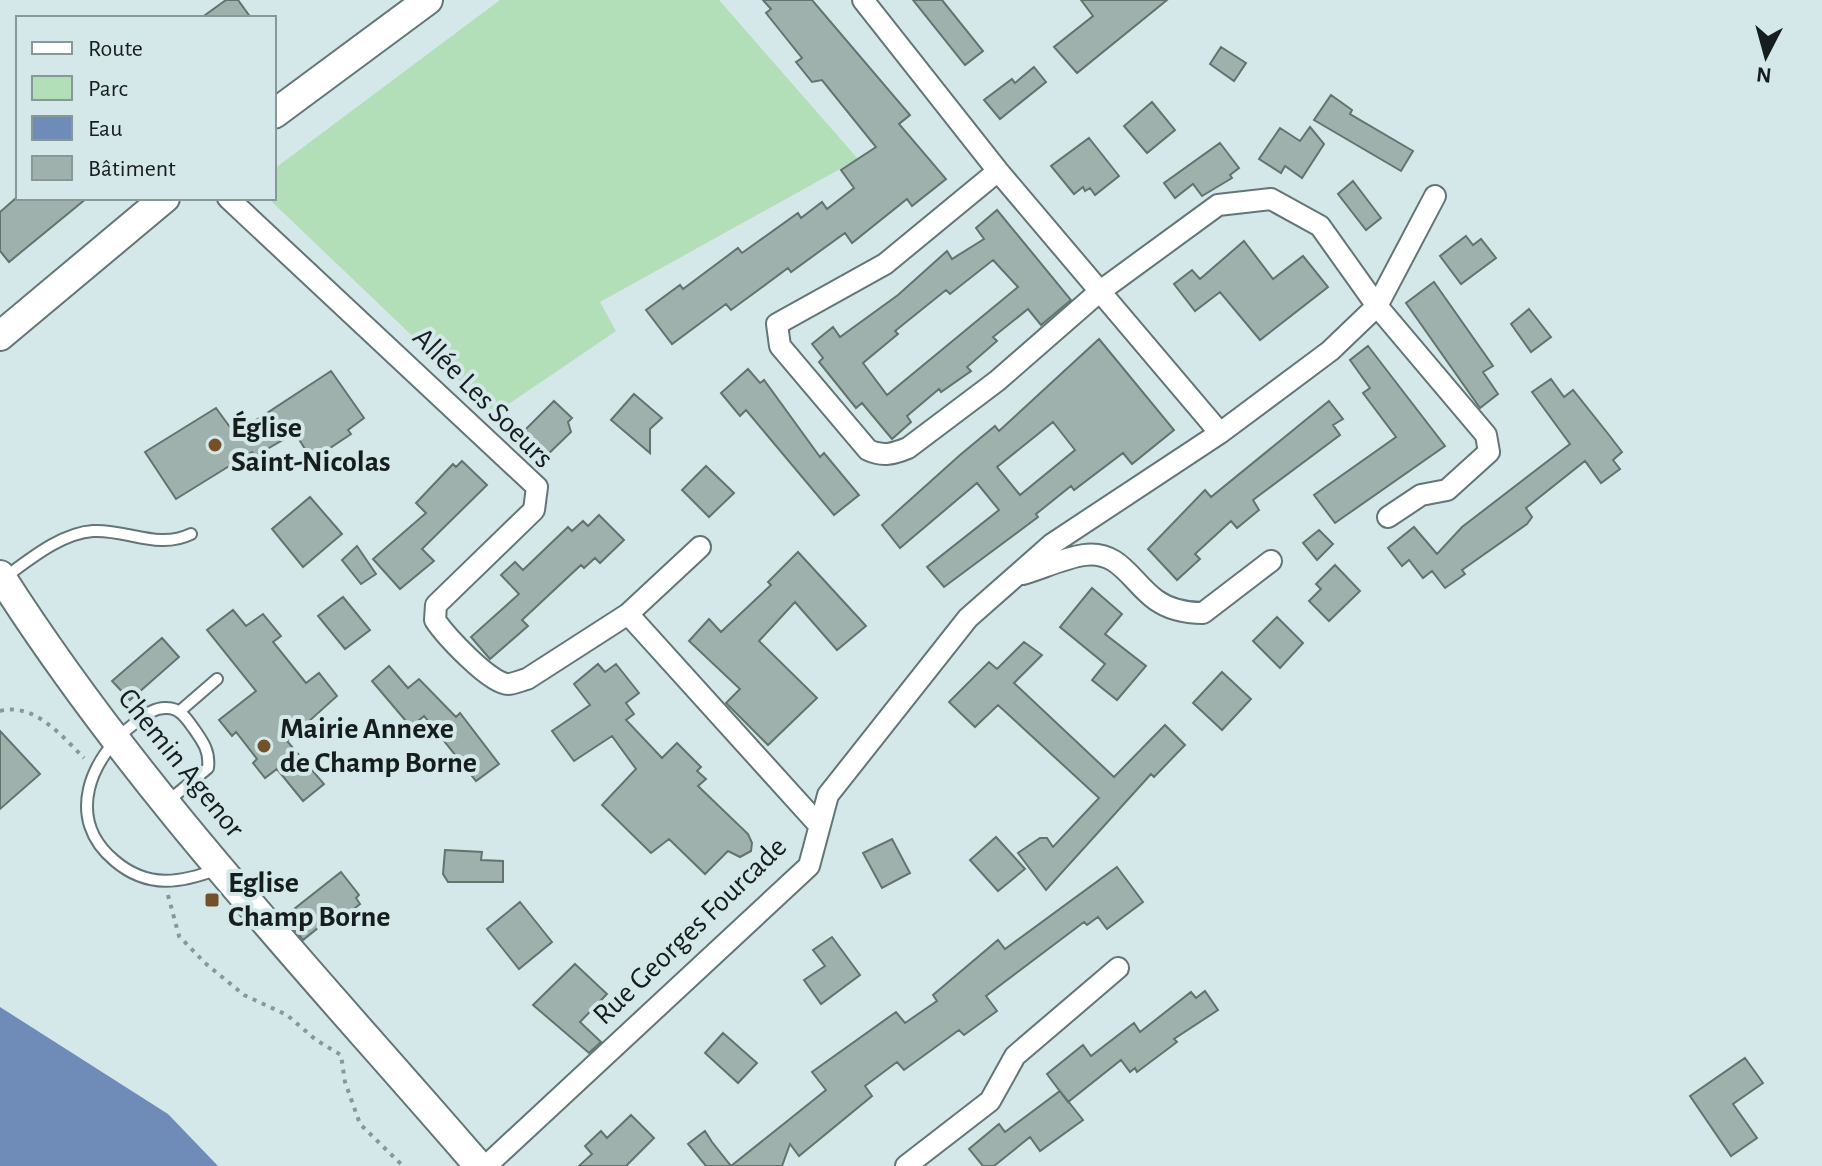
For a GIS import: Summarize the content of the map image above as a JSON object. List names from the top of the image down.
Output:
{
  "streets": {
    "main road": ["Chemin Agenor"],
    "street": ["Allée Les Soeurs", "Rue Georges Fourcade"]
  },
  "places": {
    "other": ["Église Saint-Nicolas", "Mairie Annexe de Champ Borne"],
    "transit": ["Eglise Champ Borne"]
  },
  "legend": [
    "Route",
    "Parc",
    "Eau",
    "Bâtiment"
  ],
  "north": "bottom"
}
